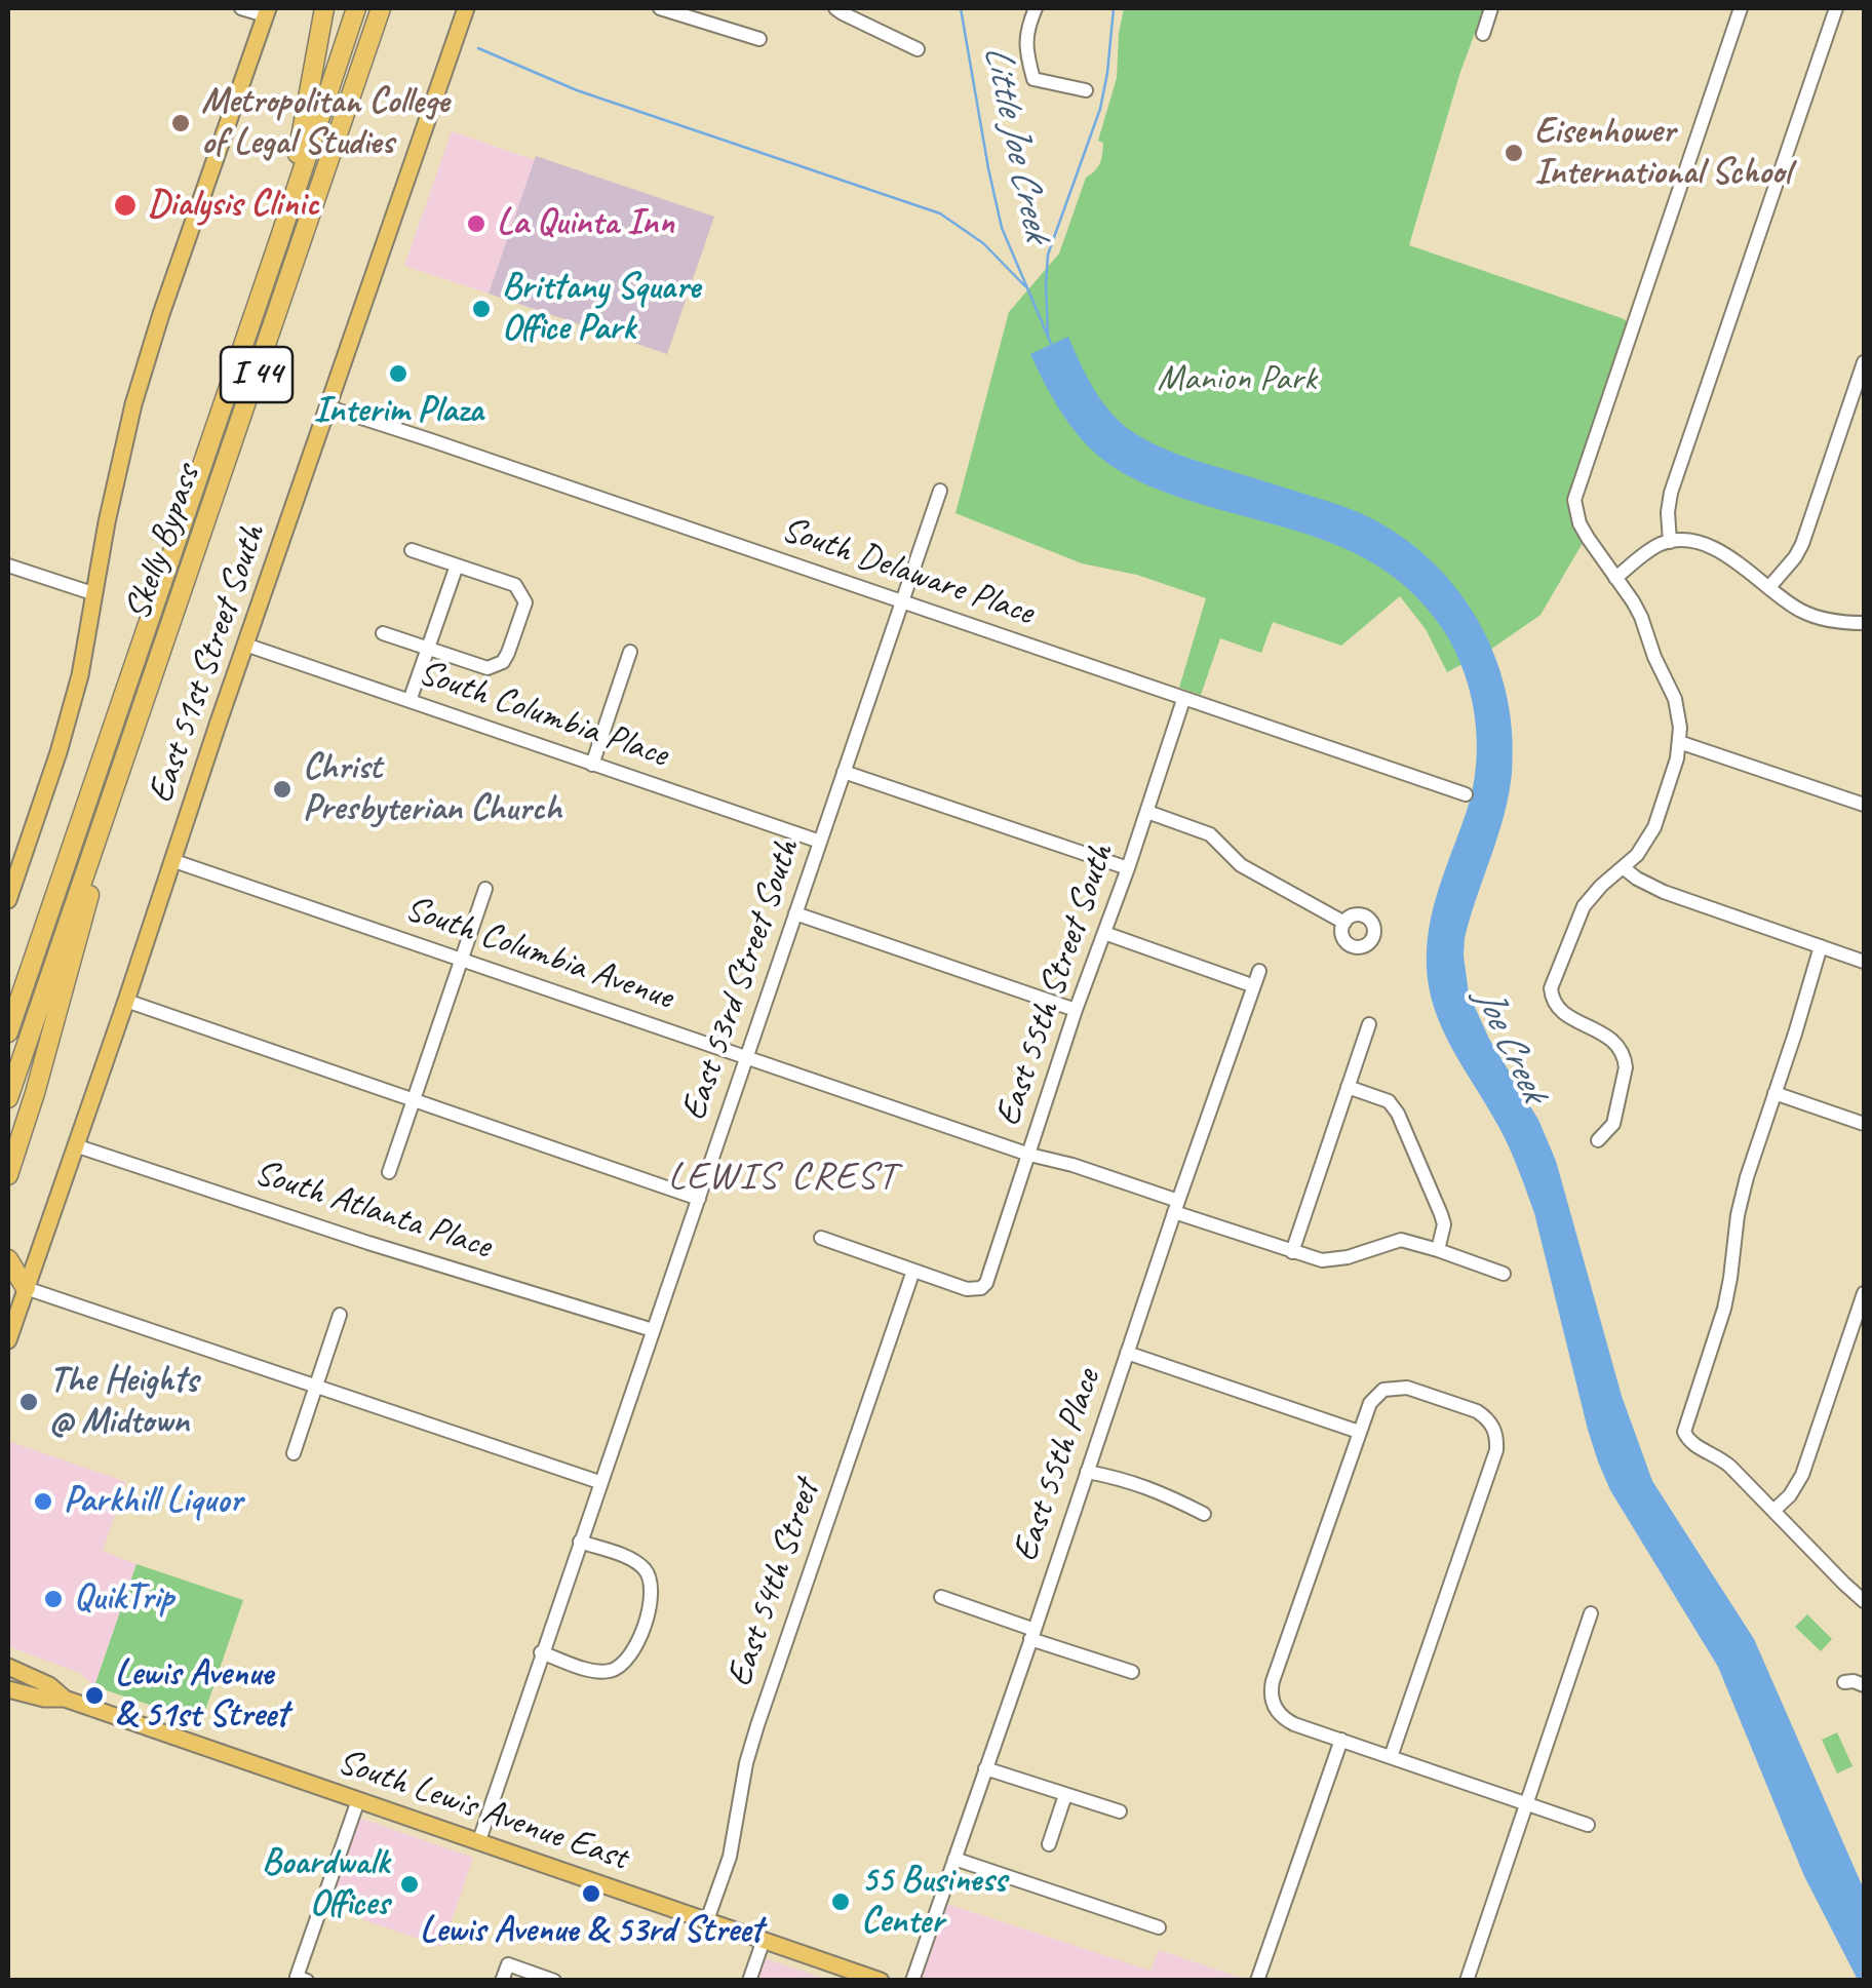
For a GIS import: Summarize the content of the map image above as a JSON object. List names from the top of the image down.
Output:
{
  "streets": {
    "highway": ["I 44", "Skelly Bypass"],
    "main road": ["East 51st Street South", "South Lewis Avenue East"],
    "street": [
      "South Delaware Place",
      "South Columbia Place",
      "South Columbia Avenue",
      "East 53rd Street South",
      "East 55th Street South",
      "South Atlanta Place",
      "East 55th Place",
      "East 54th Street"
    ]
  },
  "crossings": [
    ["South Delaware Place", "East 51st Street South"],
    ["South Delaware Place", "East 53rd Street South"],
    ["South Delaware Place", "East 55th Street South"],
    ["East 51st Street South", "South Columbia Place"],
    ["East 51st Street South", "South Columbia Avenue"],
    ["East 51st Street South", "South Atlanta Place"],
    ["South Columbia Place", "East 53rd Street South"],
    ["South Columbia Avenue", "East 53rd Street South"],
    ["South Columbia Avenue", "East 55th Street South"],
    ["South Columbia Avenue", "East 55th Place"],
    ["East 53rd Street South", "South Atlanta Place"],
    ["East 53rd Street South", "South Lewis Avenue East"],
    ["East 55th Street South", "East 54th Street"],
    ["East 54th Street", "South Lewis Avenue East"]
  ],
  "districts": ["LEWIS CREST"],
  "water": ["Little Joe Creek", "Joe Creek"],
  "parks": ["Manion Park"],
  "places": [
    "Metropolitan College of Legal Studies",
    "Eisenhower International School",
    "Dialysis Clinic",
    "La Quinta Inn",
    "Brittany Square Office Park",
    "Interim Plaza",
    "Christ Presbyterian Church",
    "The Heights @ Midtown",
    "Parkhill Liquor",
    "QuikTrip",
    "Lewis Avenue & 51st Street",
    "Boardwalk Offices",
    "Lewis Avenue & 53rd Street",
    "55 Business Center"
  ]
}
